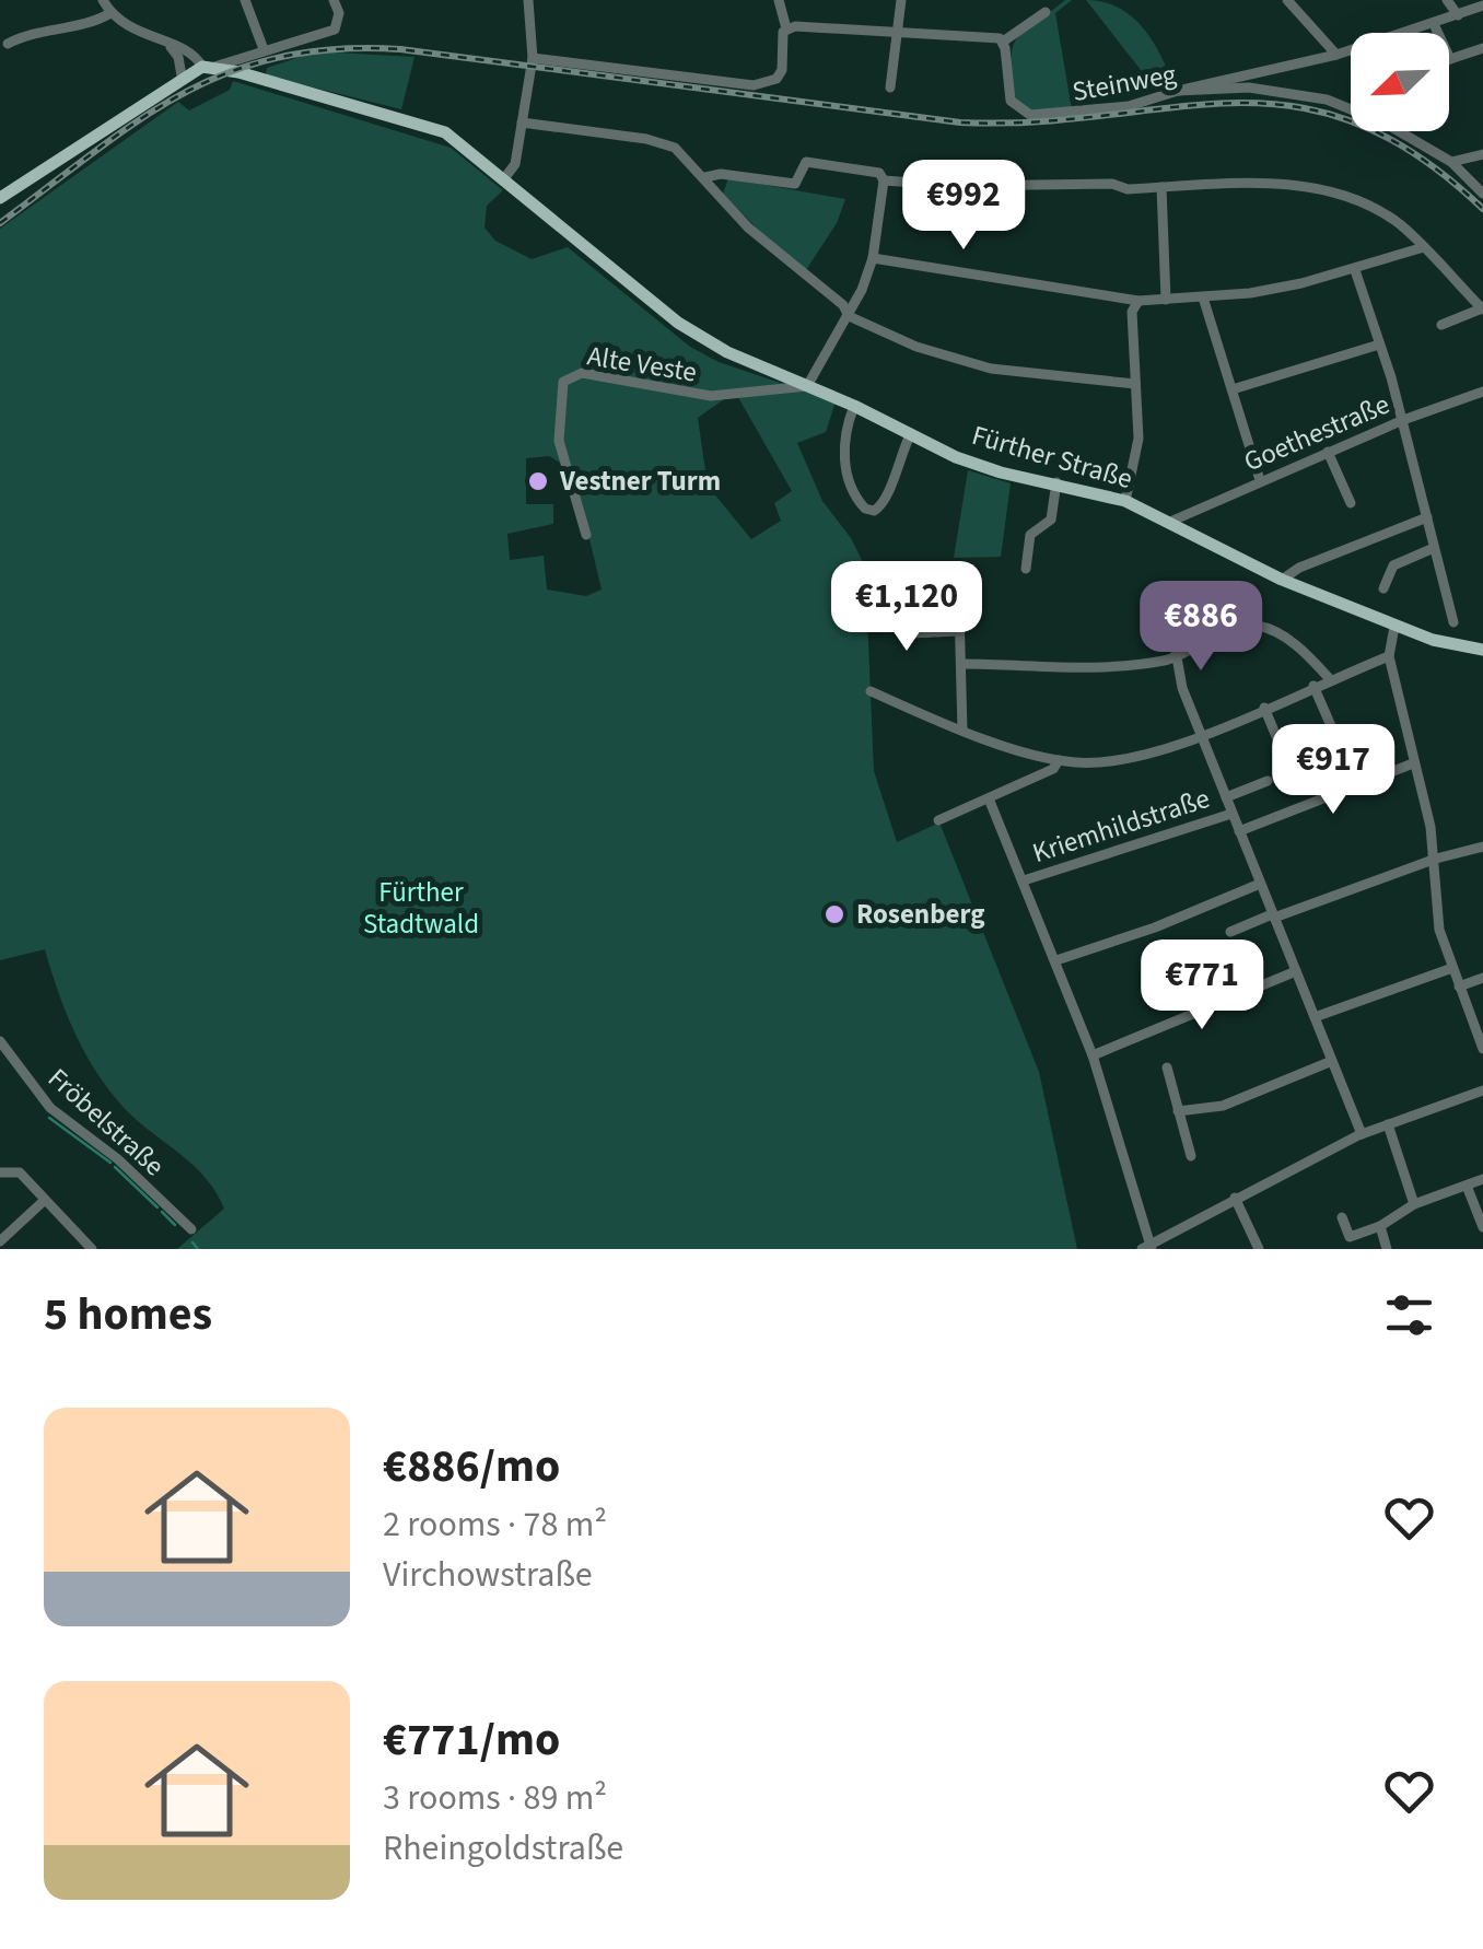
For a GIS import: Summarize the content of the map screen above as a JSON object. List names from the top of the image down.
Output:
{
  "streets": {
    "main road": ["Fürther Straße"],
    "street": [
      "Steinweg",
      "Alte Veste",
      "Goethestraße",
      "Kriemhildstraße",
      "Fröbelstraße"
    ]
  },
  "crossings": [
    ["Alte Veste", "Fürther Straße"],
    ["Goethestraße", "Fürther Straße"]
  ],
  "parks": ["Fürther Stadtwald"],
  "places": ["Vestner Turm", "Rosenberg"],
  "north": "bottom left",
  "page": {
    "price": [
      "€992",
      "€1,120",
      "€886",
      "€917",
      "€771"
    ],
    "heading": "5 homes",
    "list": [
      {
        "name": "€886/mo",
        "note": "2 rooms · 78 m² · Virchowstraße"
      },
      {
        "name": "€771/mo",
        "note": "3 rooms · 89 m² · Rheingoldstraße"
      }
    ]
  }
}
